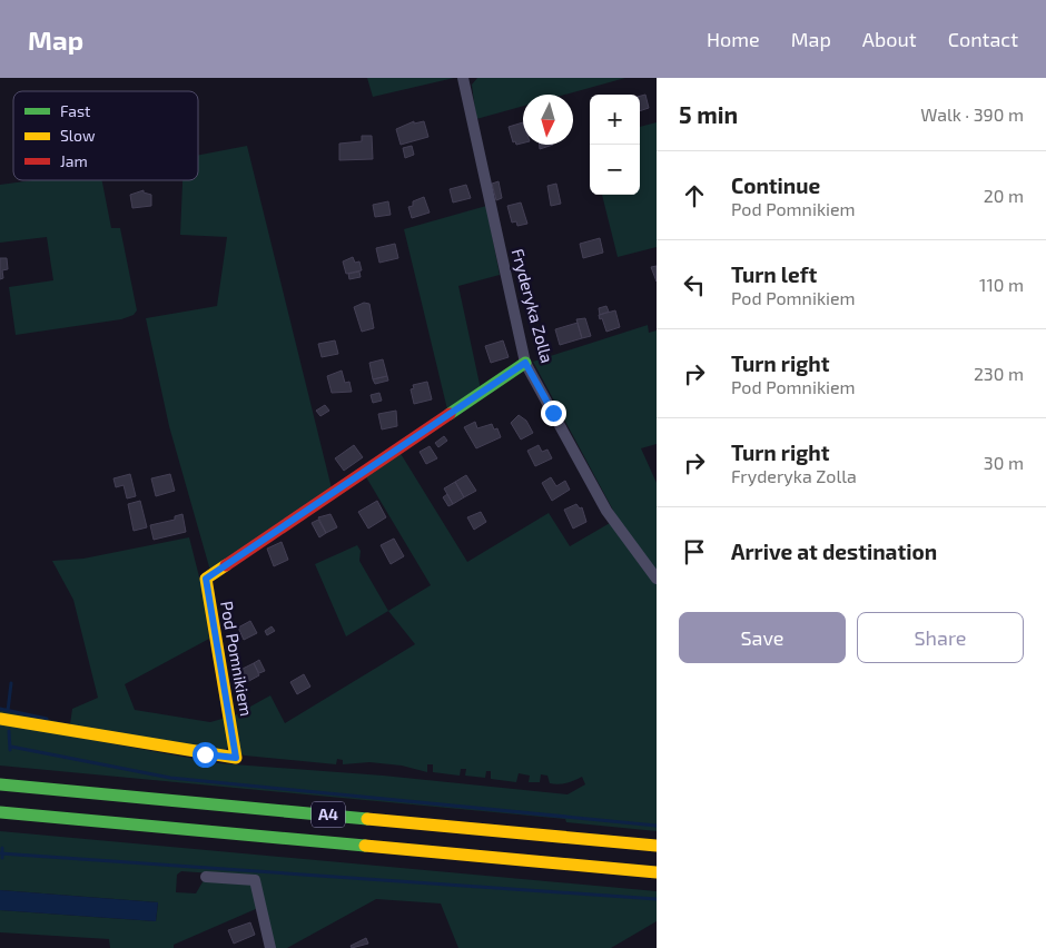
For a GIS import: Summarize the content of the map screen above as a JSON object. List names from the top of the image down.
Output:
{
  "streets": {
    "main road": ["Pod Pomnikiem", "A4"],
    "street": ["Fryderyka Zolla"]
  },
  "crossings": [
    ["Fryderyka Zolla", "Pod Pomnikiem"]
  ],
  "legend": ["Fast", "Slow", "Jam"],
  "north": "bottom",
  "page": {
    "header": "Map",
    "nav": [
      "Home",
      "Map",
      "About",
      "Contact"
    ],
    "heading": ["5 min", "Walk · 390 m"],
    "map_buttons": ["+", "−"],
    "list": [
      ["Continue", "Pod Pomnikiem", "20 m"],
      ["Turn left", "Pod Pomnikiem", "110 m"],
      ["Turn right", "Pod Pomnikiem", "230 m"],
      ["Turn right", "Fryderyka Zolla", "30 m"],
      "Arrive at destination"
    ],
    "buttons": ["Save", "Share"]
  }
}
